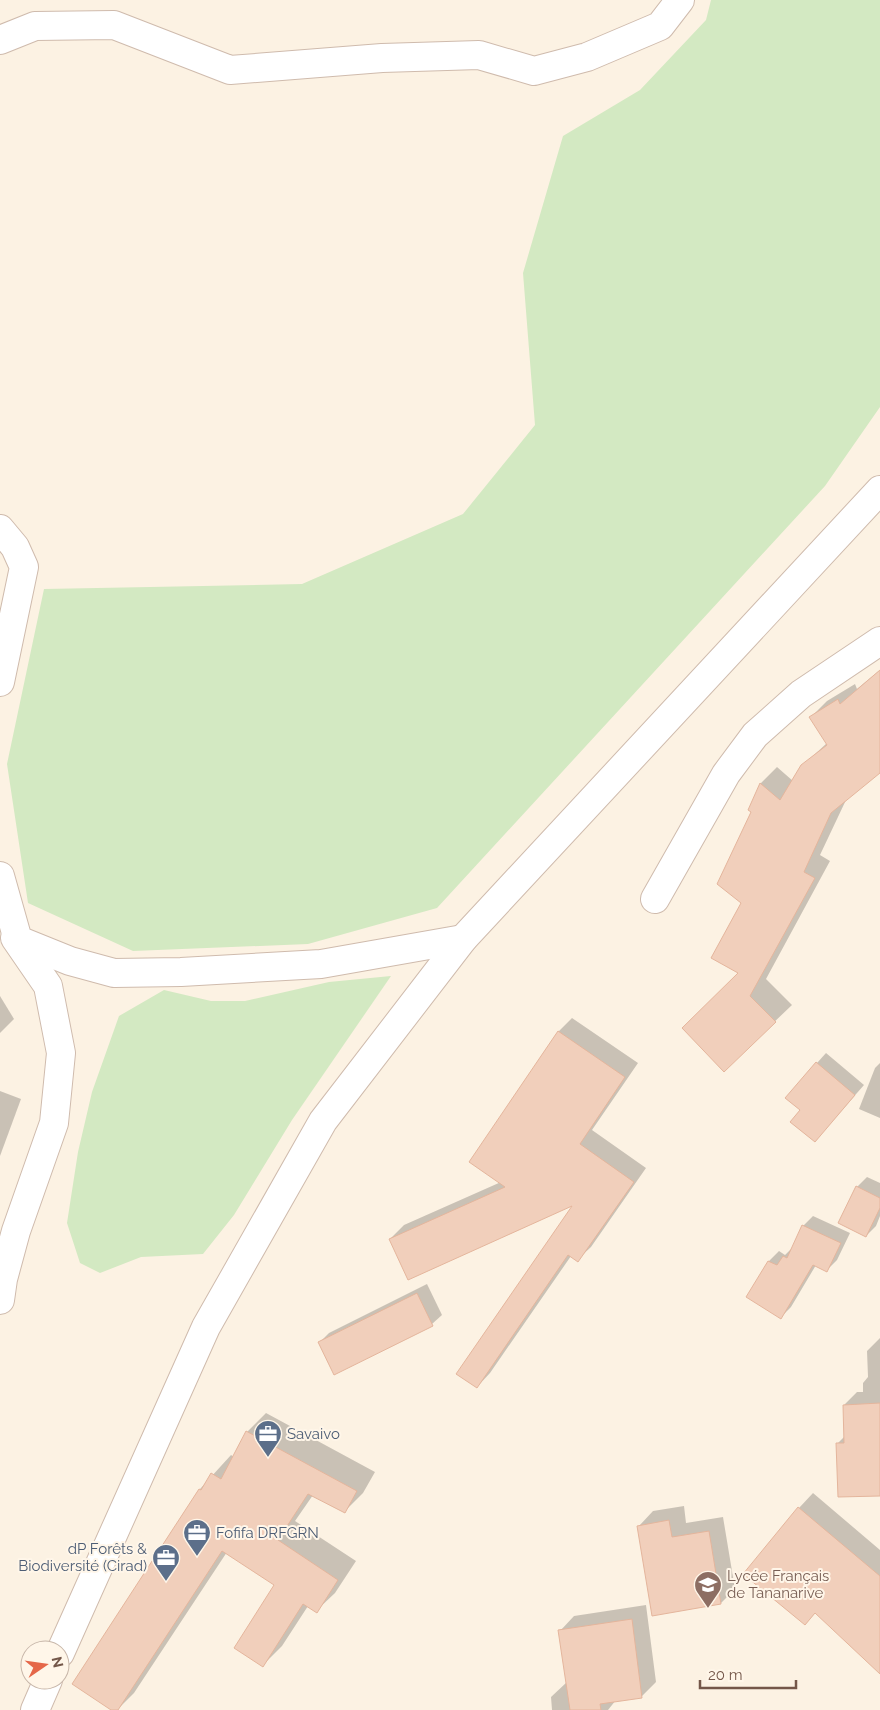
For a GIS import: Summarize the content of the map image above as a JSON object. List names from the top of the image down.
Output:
{
  "places": {
    "office": ["Savaivo", "Fofifa DRFGRN", "dP Forêts & Biodiversité (Cirad)"],
    "school or university": ["Lycée Français de Tananarive"]
  },
  "scale_bar": "20 m",
  "north": "right"
}
